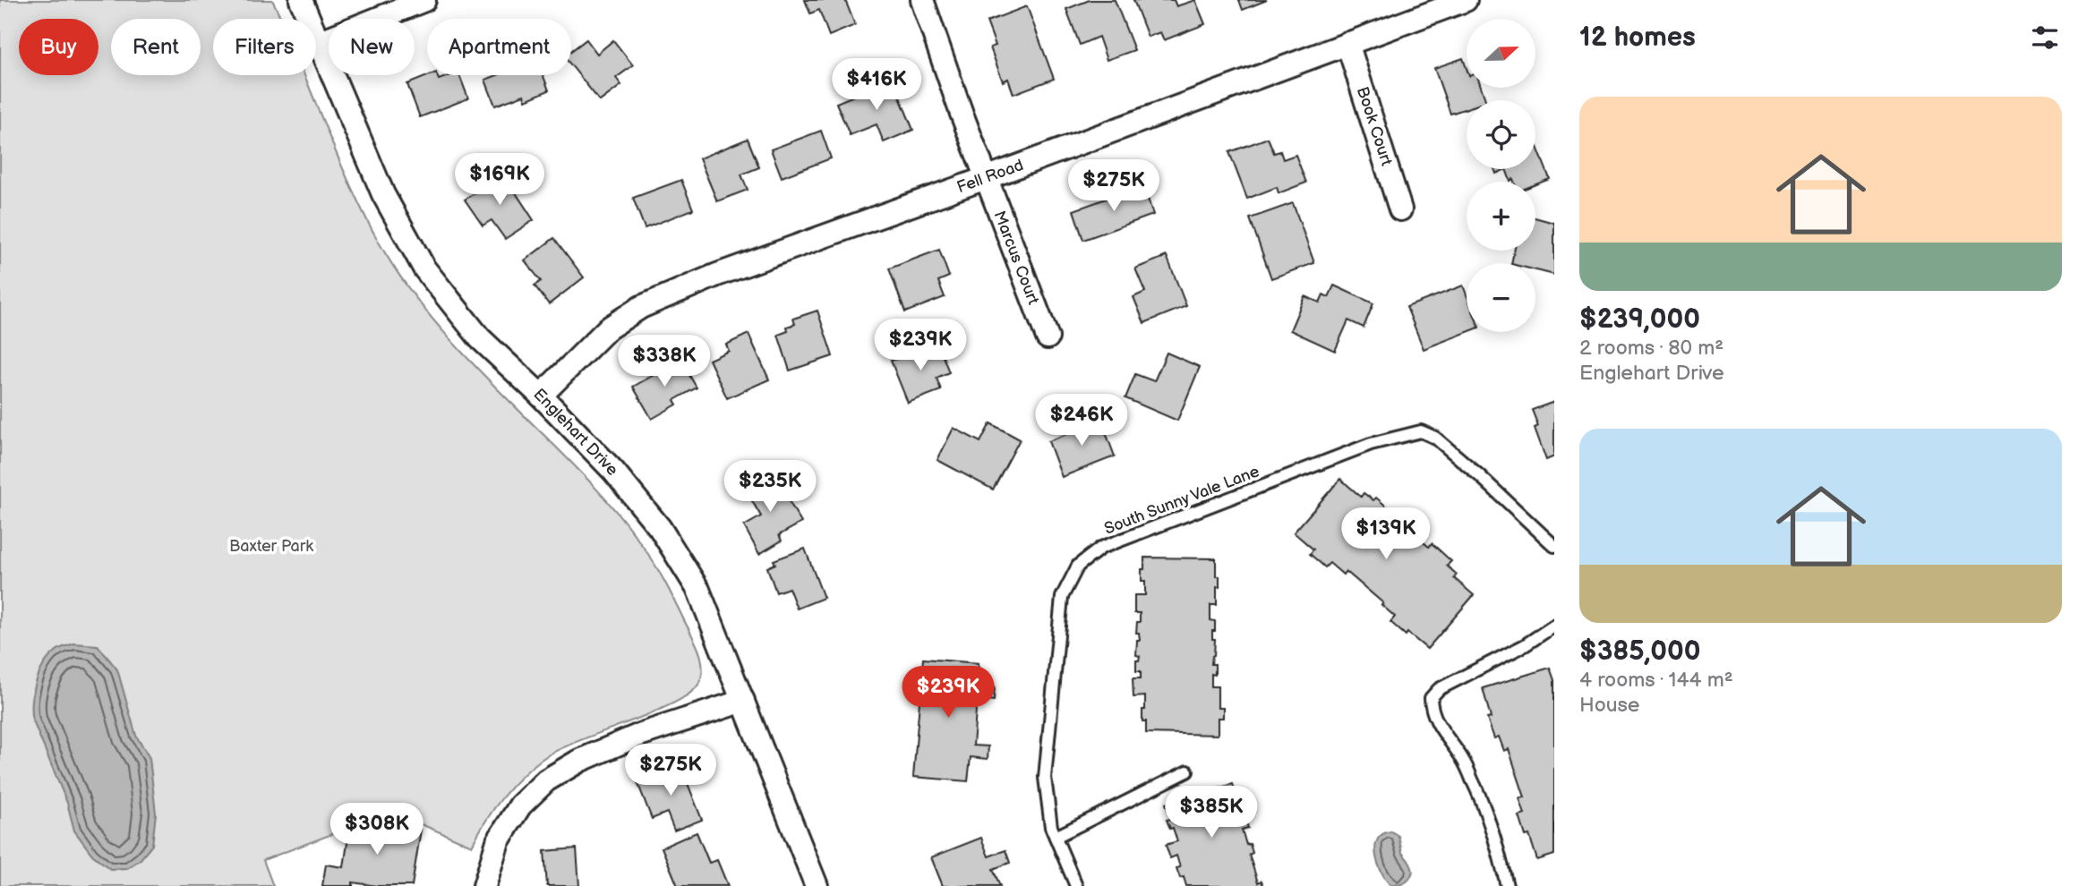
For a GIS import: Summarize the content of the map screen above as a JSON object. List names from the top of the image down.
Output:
{
  "streets": {
    "street": [
      "Book Court",
      "Fell Road",
      "Marcus Court",
      "Englehart Drive"
    ],
    "lane": ["South Sunny Vale Lane"]
  },
  "crossings": [
    ["Book Court", "Fell Road"],
    ["Fell Road", "Marcus Court"],
    ["Fell Road", "Englehart Drive"]
  ],
  "parks": ["Baxter Park"],
  "north": "right",
  "page": {
    "heading": "12 homes",
    "map_buttons": ["+", "−"],
    "chip": [
      "Buy",
      "Rent",
      "Filters",
      "New",
      "Apartment"
    ],
    "price": [
      "$416K",
      "$169K",
      "$275K",
      "$239K",
      "$338K",
      "$246K",
      "$235K",
      "$139K",
      "$239K",
      "$275K",
      "$385K",
      "$308K"
    ],
    "list": [
      {
        "name": "$239,000",
        "note": "2 rooms · 80 m² · Englehart Drive"
      },
      {
        "name": "$385,000",
        "note": "4 rooms · 144 m² · House"
      }
    ]
  }
}
